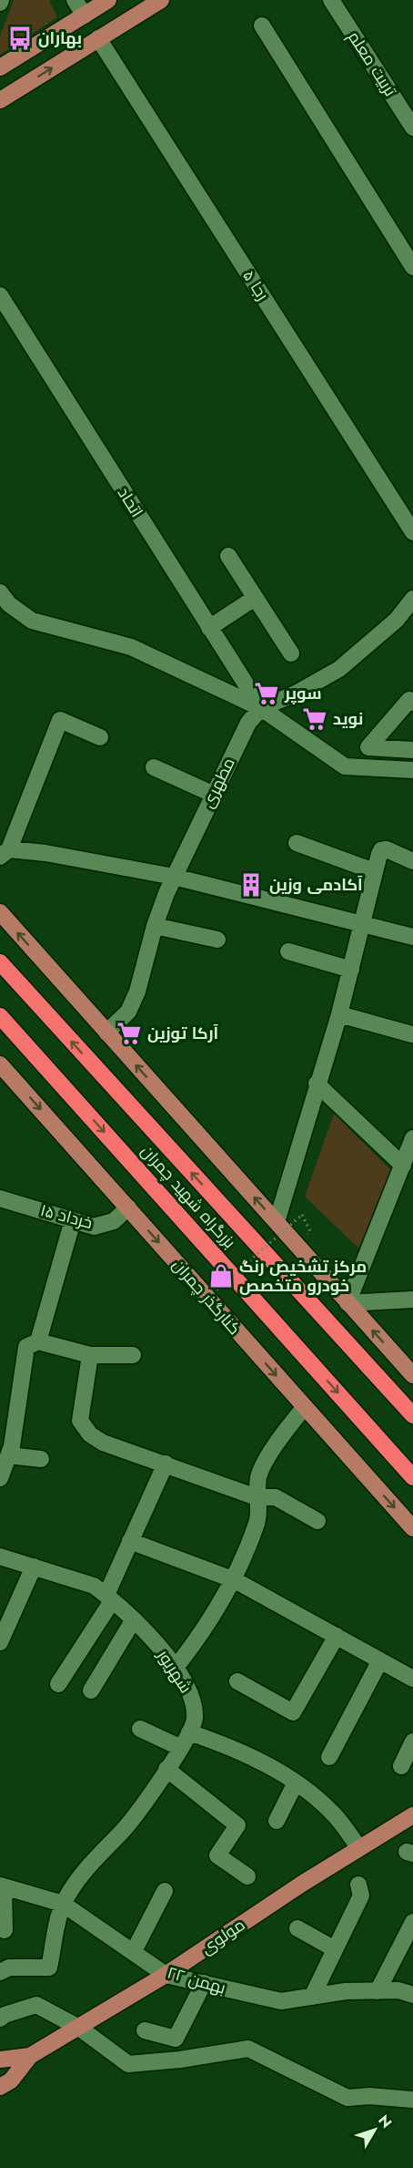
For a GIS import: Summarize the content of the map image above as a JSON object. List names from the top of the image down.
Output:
{
  "streets": {
    "highway": ["بزرگراه شهید چمران"],
    "main road": ["کنارگذر چمران", "مولوی"],
    "street": [
      "تربیت معلم",
      "رجا ۵",
      "اتحاد",
      "مطهری",
      "۱۵ خرداد",
      "شهریور",
      "۲۲ بهمن"
    ]
  },
  "crossings": [
    ["اتحاد", "مطهری"],
    ["۱۵ خرداد", "کنارگذر چمران"],
    ["شهریور", "۲۲ بهمن"],
    ["مولوی", "۲۲ بهمن"]
  ],
  "places": {
    "bus stop": ["بهاران"],
    "supermarket": ["سوپر", "نوید", "آرکا توزین"],
    "building": ["آکادمی وزین"],
    "shop": ["مرکز تشخیص رنگ خودرو متخصص"]
  },
  "north": "top right"
}
